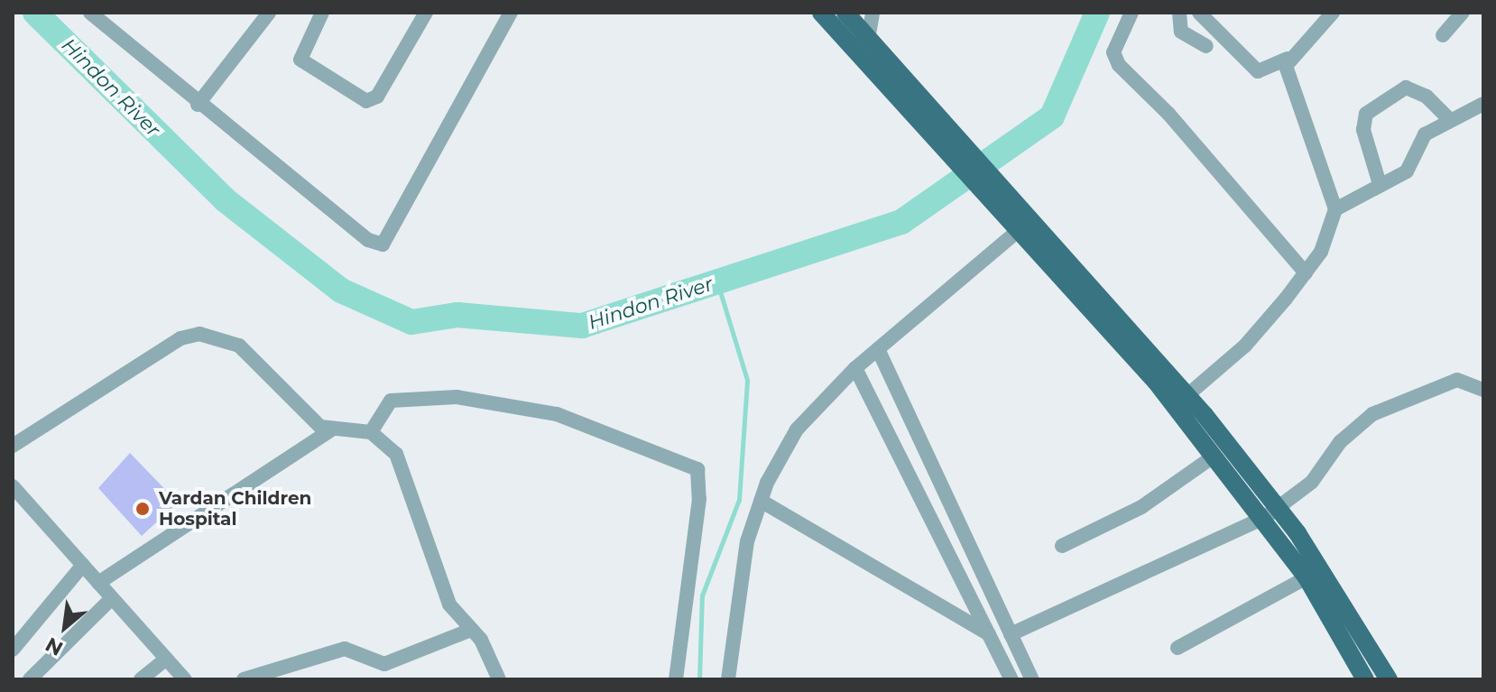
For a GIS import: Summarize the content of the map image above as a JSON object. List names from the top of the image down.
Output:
{
  "water": ["Hindon River"],
  "places": ["Vardan Children Hospital"],
  "north": "bottom left"
}
